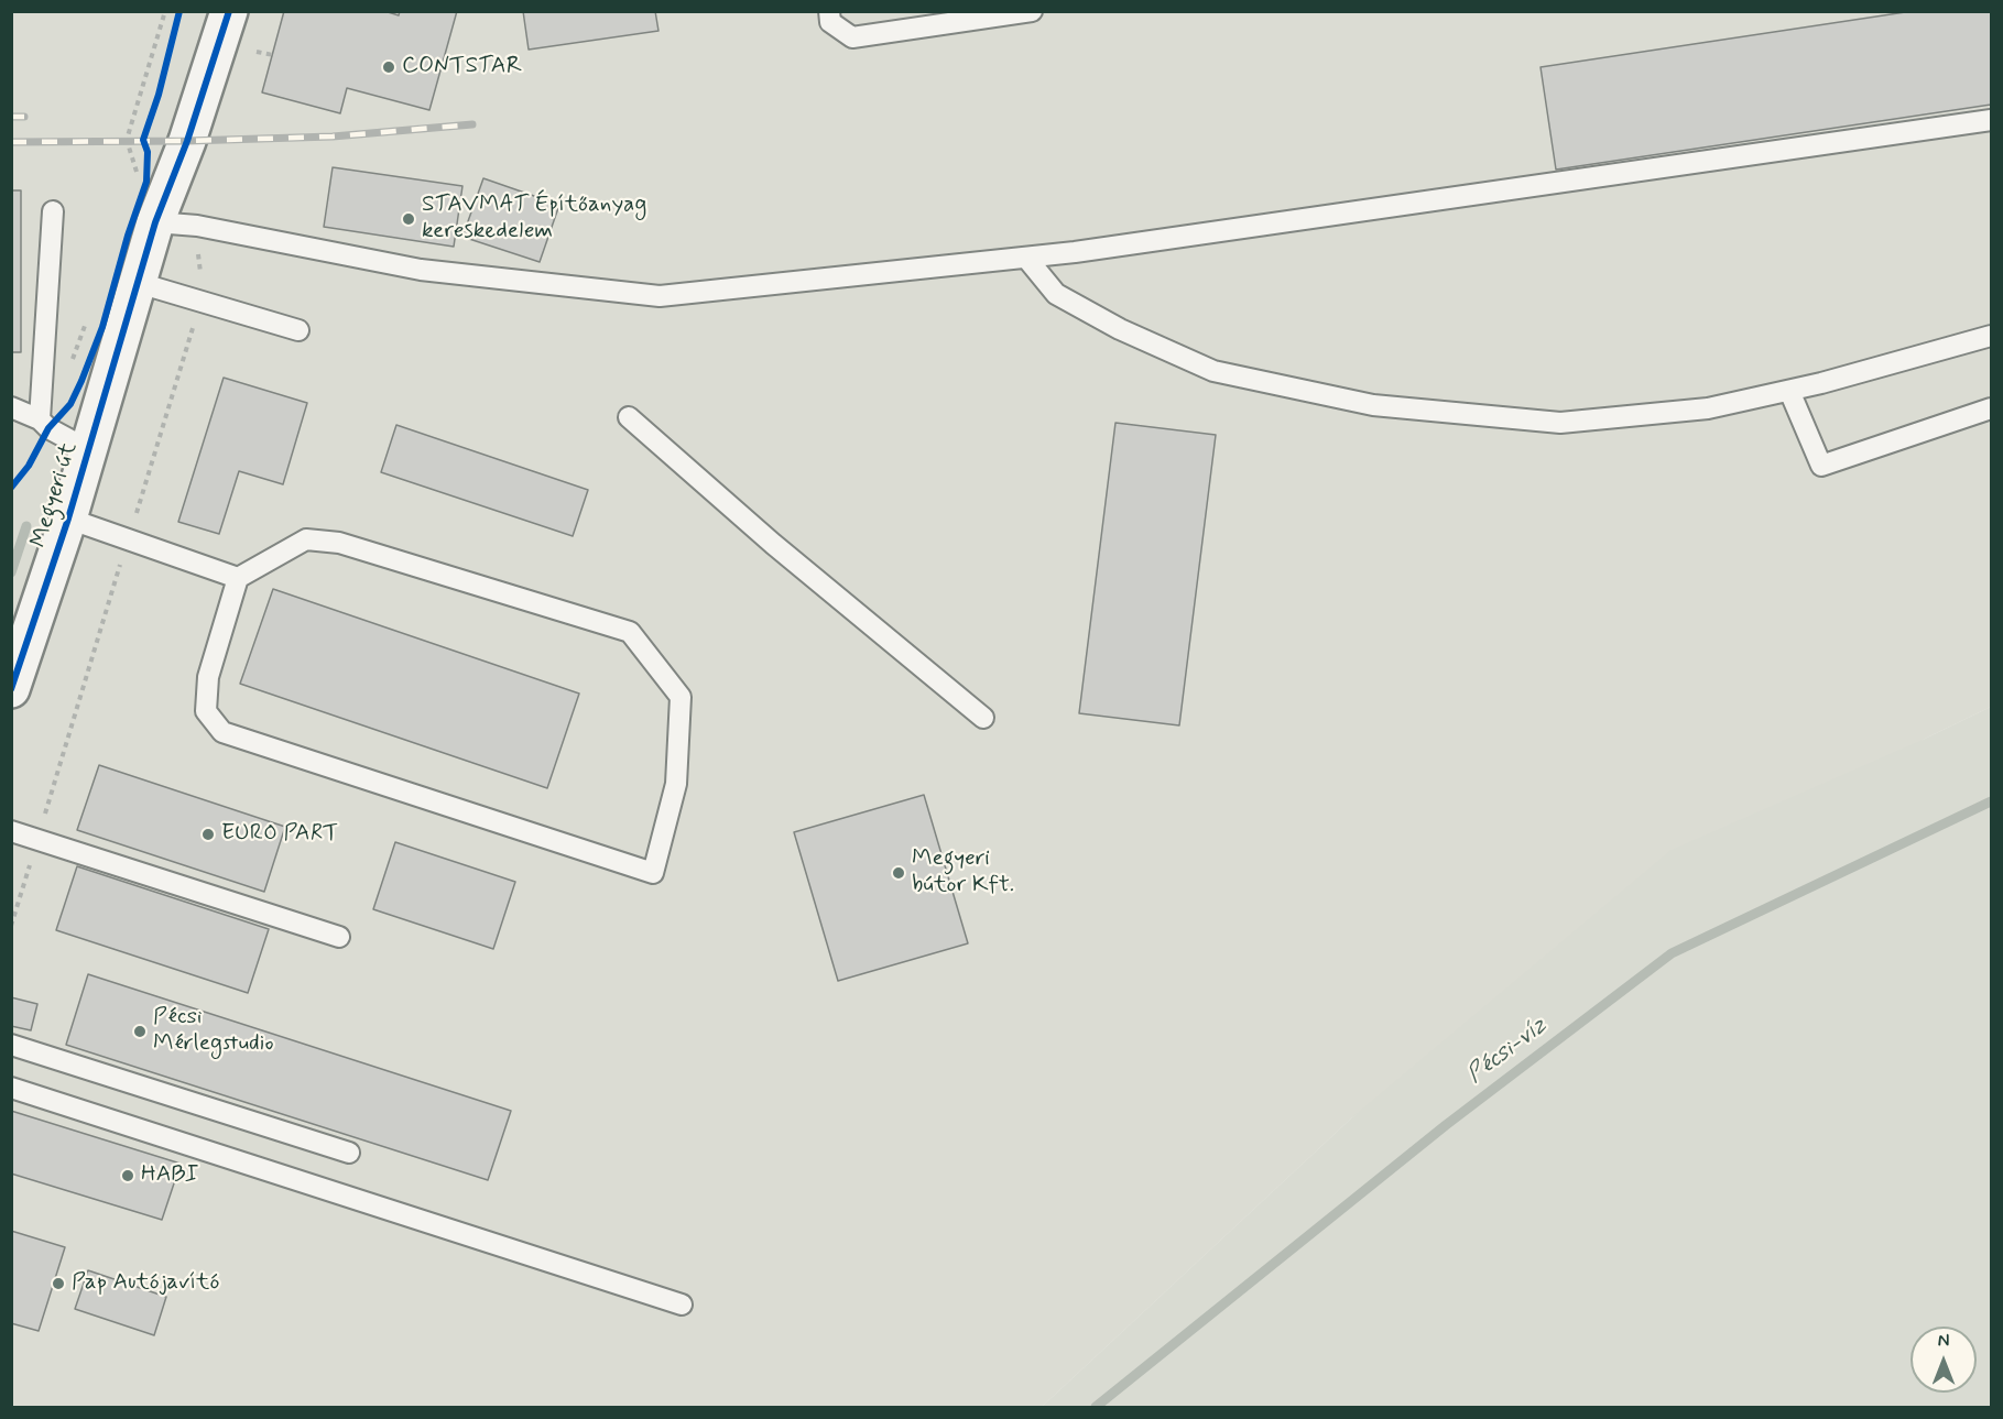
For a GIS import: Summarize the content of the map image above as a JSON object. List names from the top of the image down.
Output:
{
  "streets": {
    "street": ["Megyeri út"]
  },
  "water": ["Pécsi-víz"],
  "places": [
    "CONTSTAR",
    "STAVMAT Építőanyag kereskedelem",
    "EURO PART",
    "Megyeri bútor Kft.",
    "Pécsi Mérlegstudio",
    "HABI",
    "Pap Autójavító"
  ],
  "north": "top"
}
